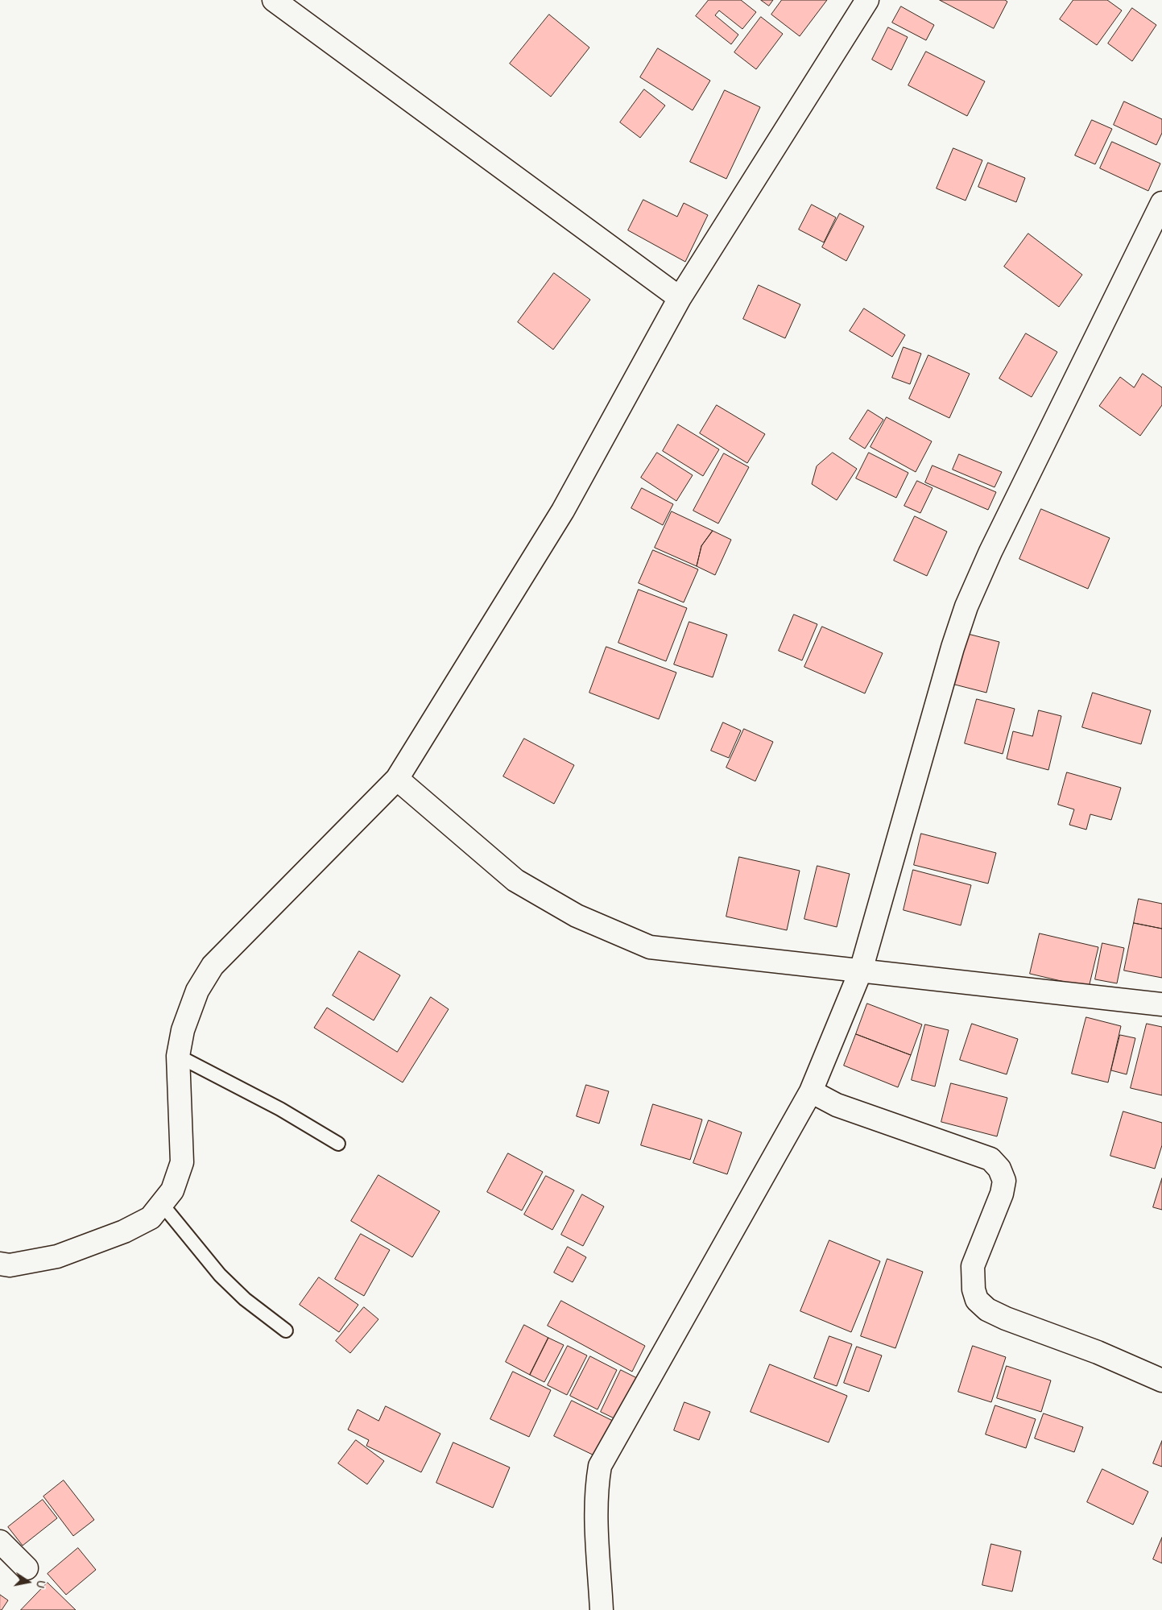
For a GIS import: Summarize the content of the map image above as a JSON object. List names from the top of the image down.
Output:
{
  "north": "right"
}
